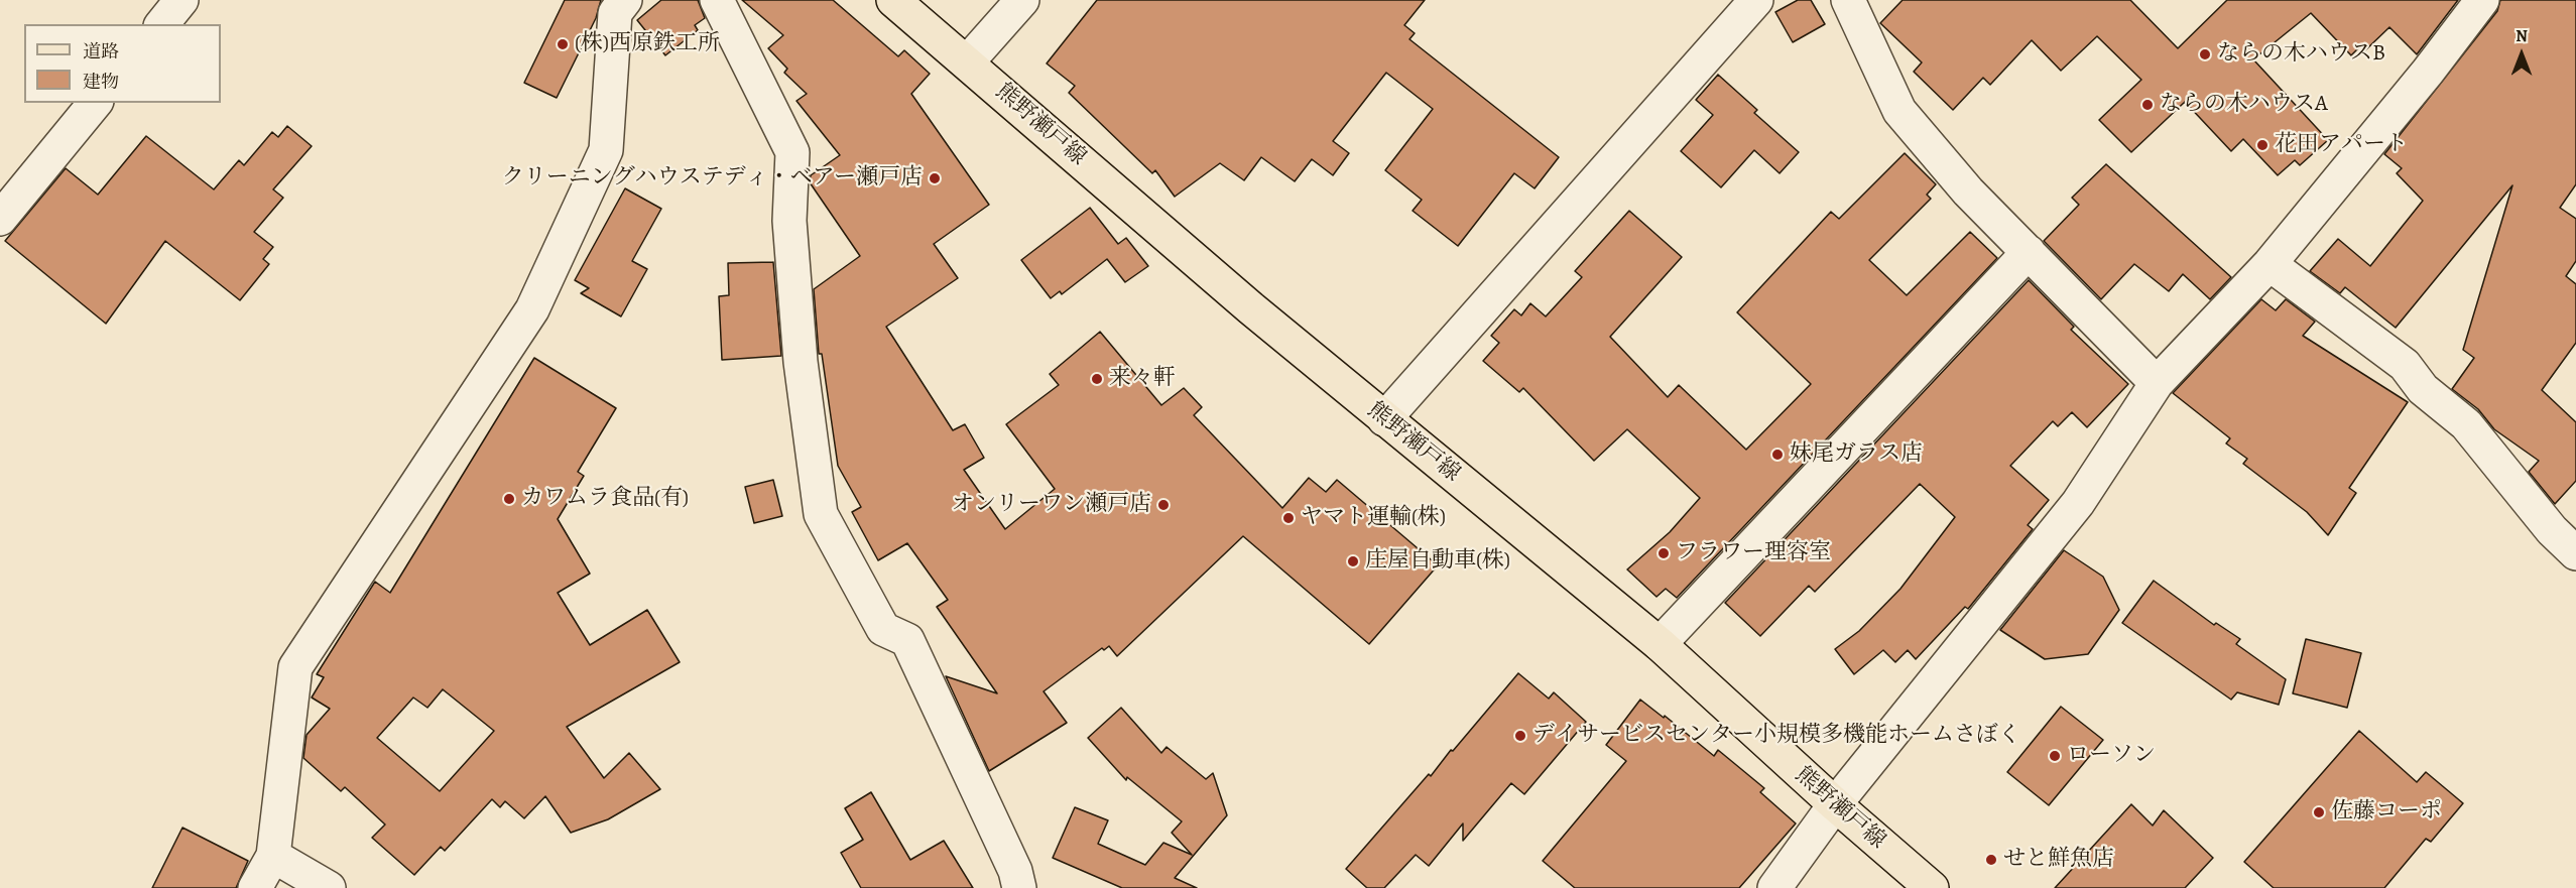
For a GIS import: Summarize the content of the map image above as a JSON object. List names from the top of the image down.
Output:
{
  "streets": {
    "main road": ["熊野瀬戸線"]
  },
  "places": [
    "(株)西原鉄工所",
    "ならの木ハウスB",
    "ならの木ハウスA",
    "花田アパート",
    "クリーニングハウステディ・ベアー瀬戸店",
    "来々軒",
    "妹尾ガラス店",
    "カワムラ食品(有)",
    "オンリーワン瀬戸店",
    "ヤマト運輸(株)",
    "フラワー理容室",
    "庄屋自動車(株)",
    "デイサービスセンター小規模多機能ホームさぼく",
    "ローソン",
    "佐藤コーポ",
    "せと鮮魚店"
  ],
  "legend": ["道路", "建物"],
  "north": "top"
}
